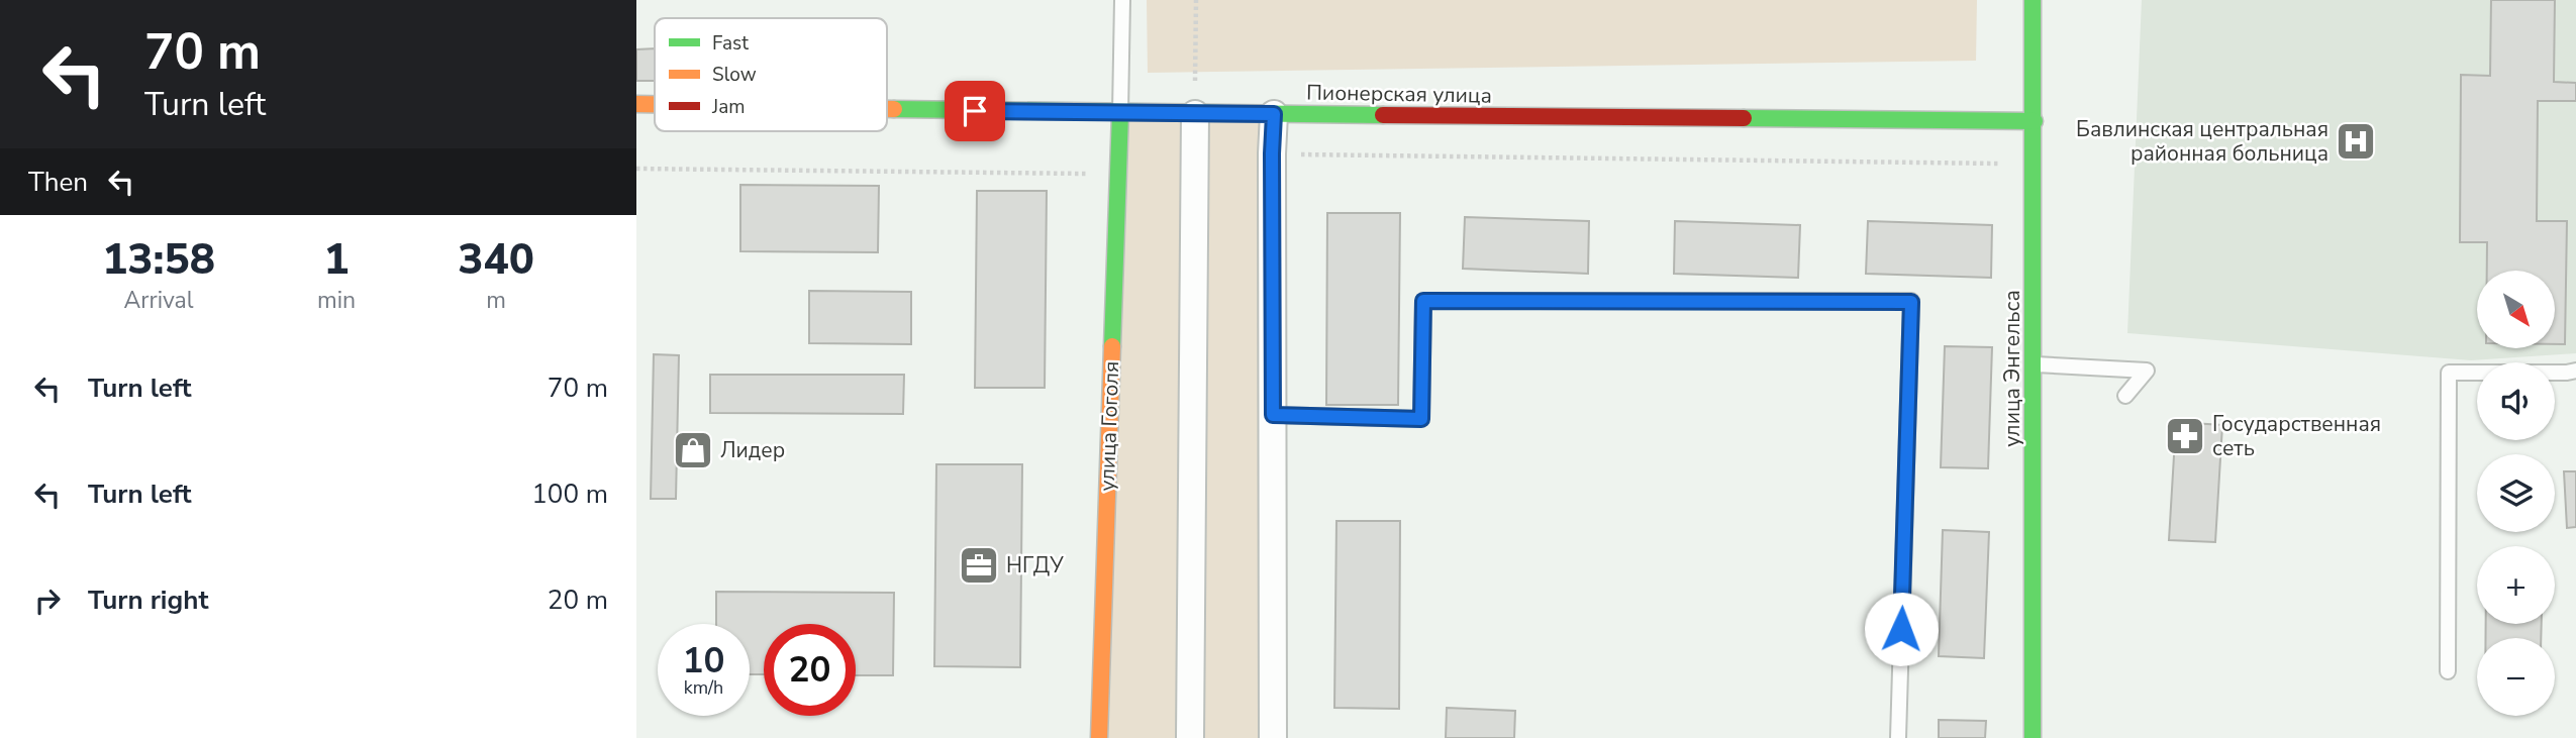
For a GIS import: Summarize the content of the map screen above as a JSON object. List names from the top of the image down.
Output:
{
  "streets": {
    "street": ["Пионерская улица", "улица Энгельса", "улица Гоголя"]
  },
  "crossings": [
    ["Пионерская улица", "улица Энгельса"],
    ["Пионерская улица", "улица Гоголя"]
  ],
  "places": {
    "hospital": ["Бавлинская центральная районная больница"],
    "pharmacy": ["Государственная сеть"],
    "shop": ["Лидер"],
    "office": ["НГДУ"]
  },
  "legend": ["Fast", "Slow", "Jam"],
  "north": "bottom right",
  "page": {
    "turn": ["70 m", "Turn left"],
    "then": "Then",
    "eta": [
      "13:58",
      "Arrival",
      "1",
      "min",
      "340",
      "m"
    ],
    "map_buttons": ["+", "−"],
    "list": [
      {
        "name": "Turn left",
        "value": "70 m"
      },
      {
        "name": "Turn left",
        "value": "100 m"
      },
      {
        "name": "Turn right",
        "value": "20 m"
      }
    ],
    "speed": "10 km/h",
    "limit": "20"
  }
}
